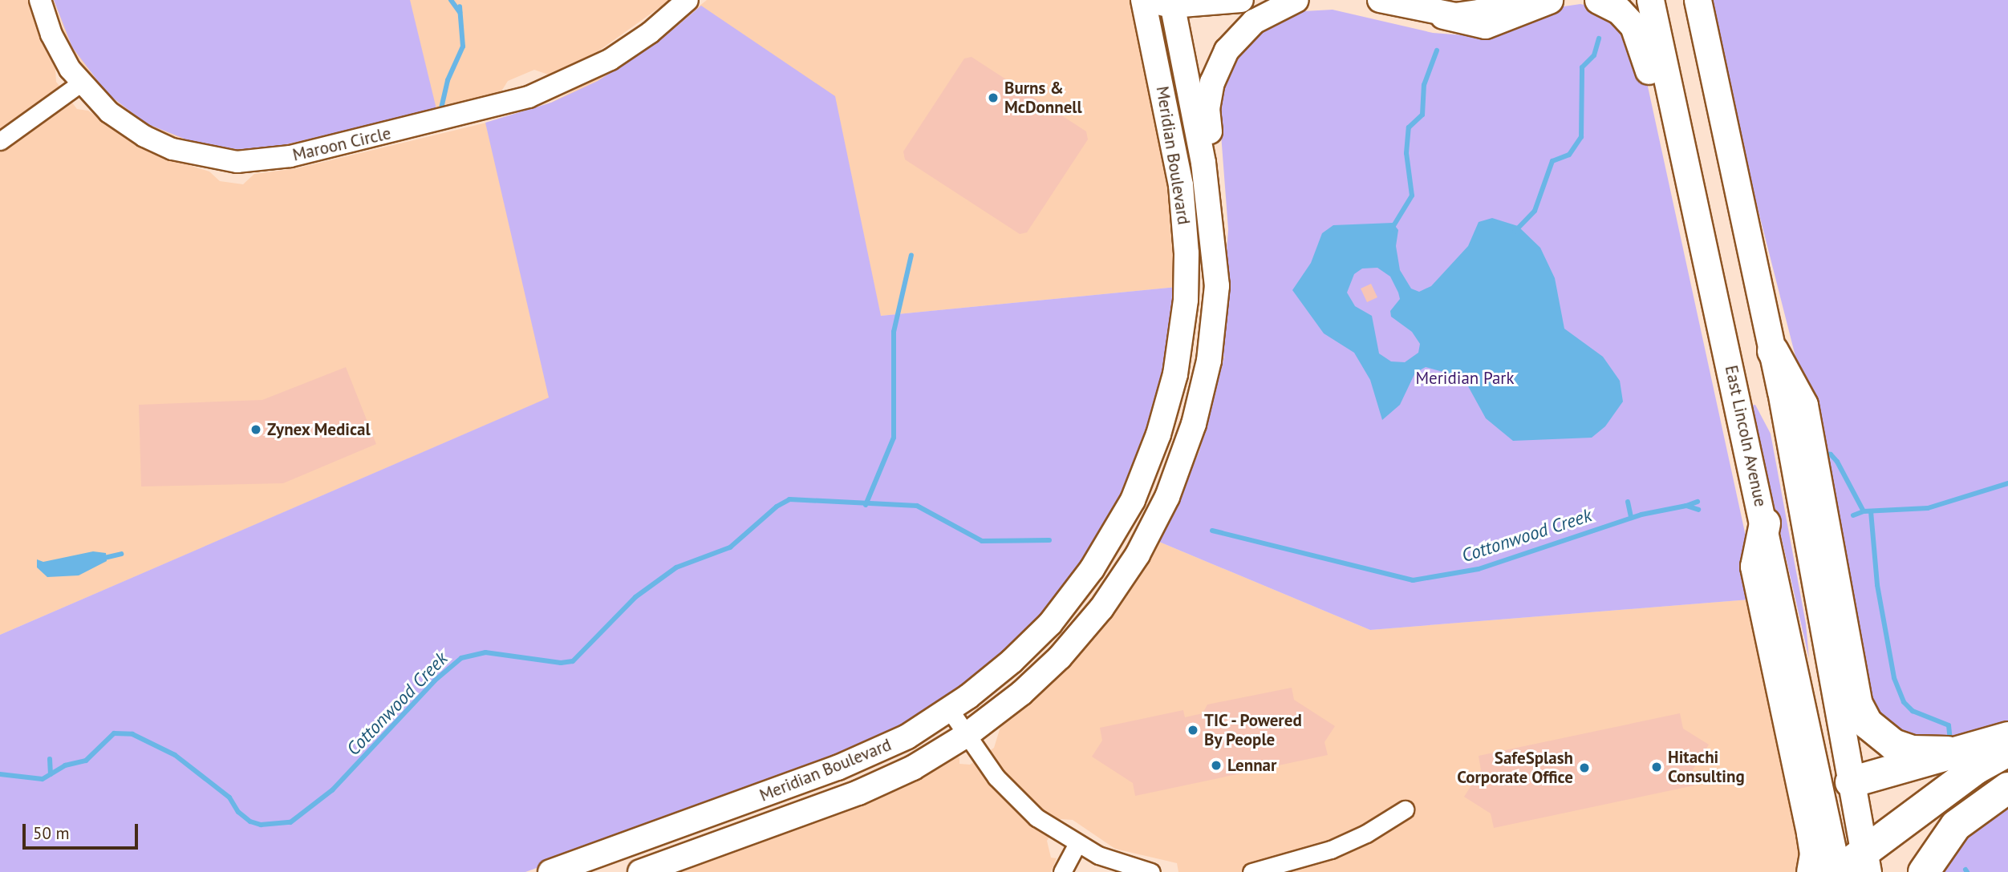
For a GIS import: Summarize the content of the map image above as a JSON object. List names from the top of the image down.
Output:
{
  "streets": {
    "main road": ["Meridian Boulevard", "East Lincoln Avenue"],
    "street": ["Maroon Circle"]
  },
  "water": ["Cottonwood Creek"],
  "parks": ["Meridian Park"],
  "places": [
    "Burns & McDonnell",
    "Zynex Medical",
    "TIC - Powered By People",
    "Lennar",
    "Hitachi Consulting",
    "SafeSplash Corporate Office"
  ],
  "scale_bar": "50 m"
}
